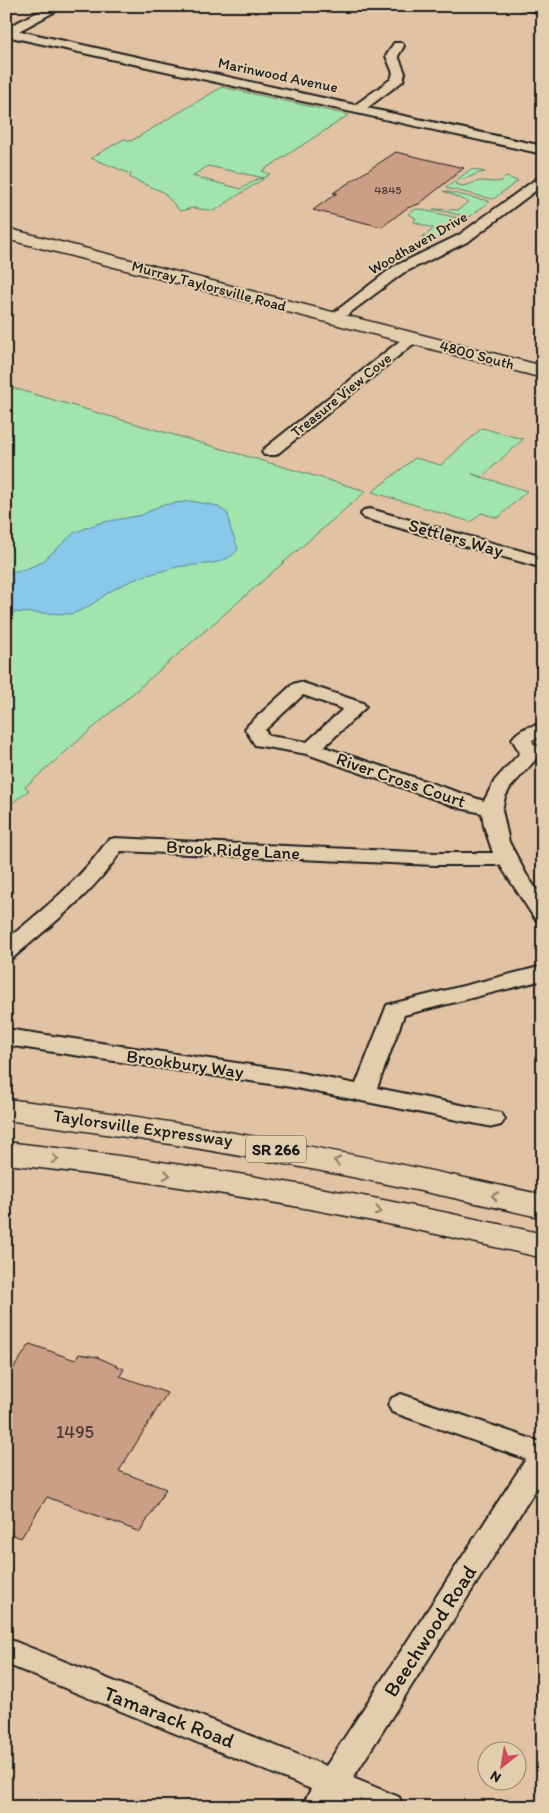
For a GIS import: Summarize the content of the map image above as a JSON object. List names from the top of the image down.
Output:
{
  "streets": {
    "main road": [
      "Murray Taylorsville Road",
      "4800 South",
      "Taylorsville Expressway",
      "SR 266"
    ],
    "street": [
      "Marinwood Avenue",
      "Woodhaven Drive",
      "Treasure View Cove",
      "Settlers Way",
      "River Cross Court",
      "Brook Ridge Lane",
      "Brookbury Way",
      "Beechwood Road",
      "Tamarack Road"
    ]
  },
  "crossings": [
    ["Woodhaven Drive", "Murray Taylorsville Road"],
    ["Murray Taylorsville Road", "4800 South"],
    ["Murray Taylorsville Road", "Treasure View Cove"],
    ["4800 South", "Treasure View Cove"],
    ["Beechwood Road", "Tamarack Road"]
  ],
  "house_numbers": ["4845", "1495"],
  "north": "bottom left"
}
